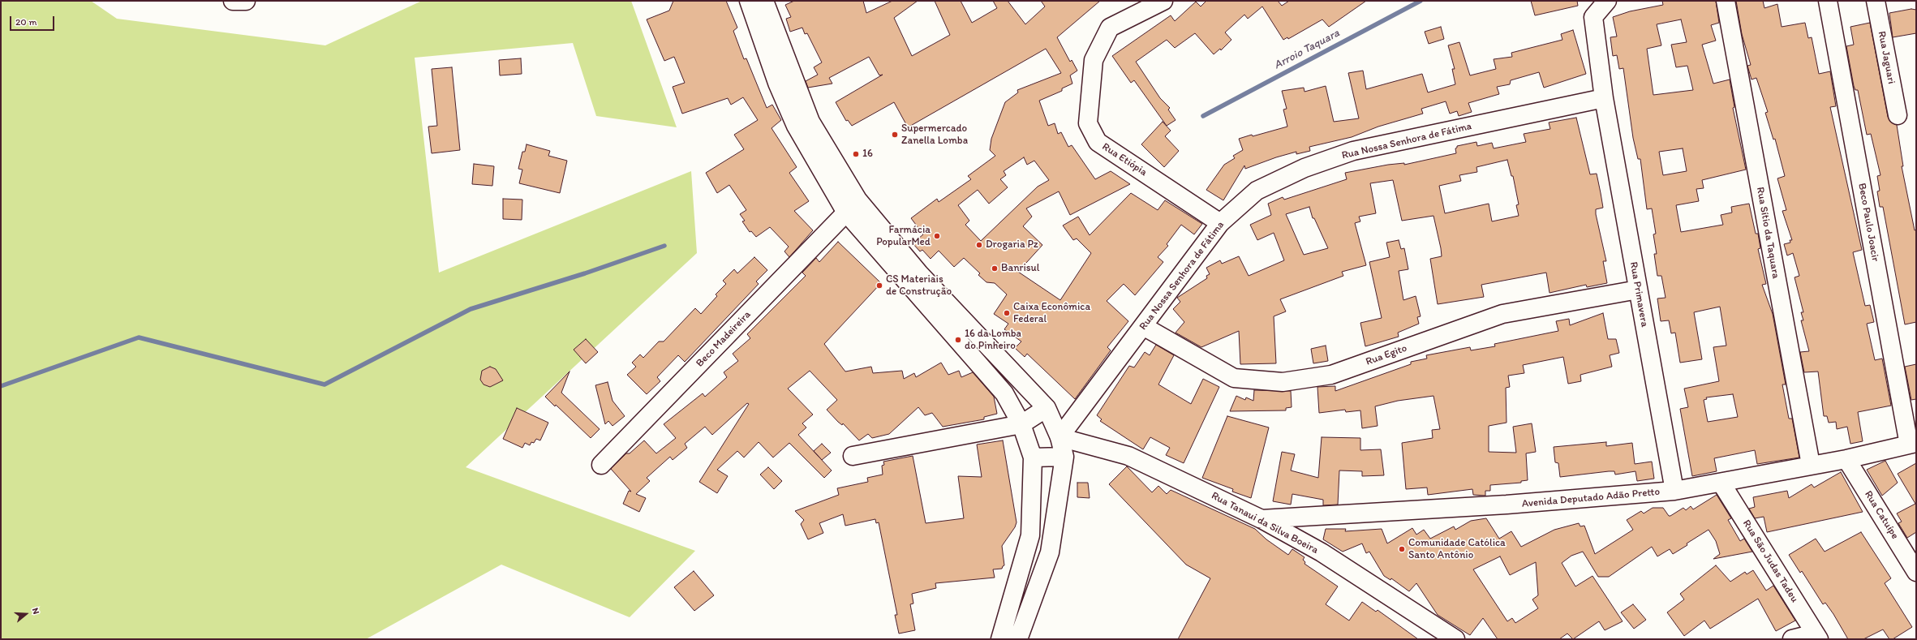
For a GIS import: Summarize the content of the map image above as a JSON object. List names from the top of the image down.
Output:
{
  "streets": {
    "street": [
      "Rua Jaguari",
      "Rua Nossa Senhora de Fátima",
      "Rua Etiópia",
      "Beco Paulo Joacir",
      "Rua Sítio da Taquara",
      "Rua Primavera",
      "Beco Madeireira",
      "Rua Egito",
      "Avenida Deputado Adão Pretto",
      "Rua Catuípe",
      "Rua Tanaui da Silva Boeira",
      "Rua São Judas Tadeu"
    ]
  },
  "crossings": [
    ["Rua Nossa Senhora de Fátima", "Rua Etiópia"],
    ["Rua Nossa Senhora de Fátima", "Rua Primavera"],
    ["Rua Nossa Senhora de Fátima", "Rua Egito"],
    ["Rua Nossa Senhora de Fátima", "Rua Tanaui da Silva Boeira"],
    ["Beco Paulo Joacir", "Avenida Deputado Adão Pretto"],
    ["Rua Sítio da Taquara", "Avenida Deputado Adão Pretto"],
    ["Rua Primavera", "Rua Egito"],
    ["Rua Primavera", "Avenida Deputado Adão Pretto"],
    ["Avenida Deputado Adão Pretto", "Rua Catuípe"],
    ["Avenida Deputado Adão Pretto", "Rua Tanaui da Silva Boeira"],
    ["Avenida Deputado Adão Pretto", "Rua São Judas Tadeu"]
  ],
  "water": ["Arroio Taquara"],
  "places": [
    "Supermercado Zanella Lomba",
    "16",
    "Farmácia PopularMed",
    "Drogaria Pz",
    "Banrisul",
    "CS Materiais de Construção",
    "Caixa Econômica Federal",
    "16 da Lomba do Pinheiro",
    "Comunidade Católica Santo Antônio"
  ],
  "scale_bar": "20 m",
  "north": "right"
}
